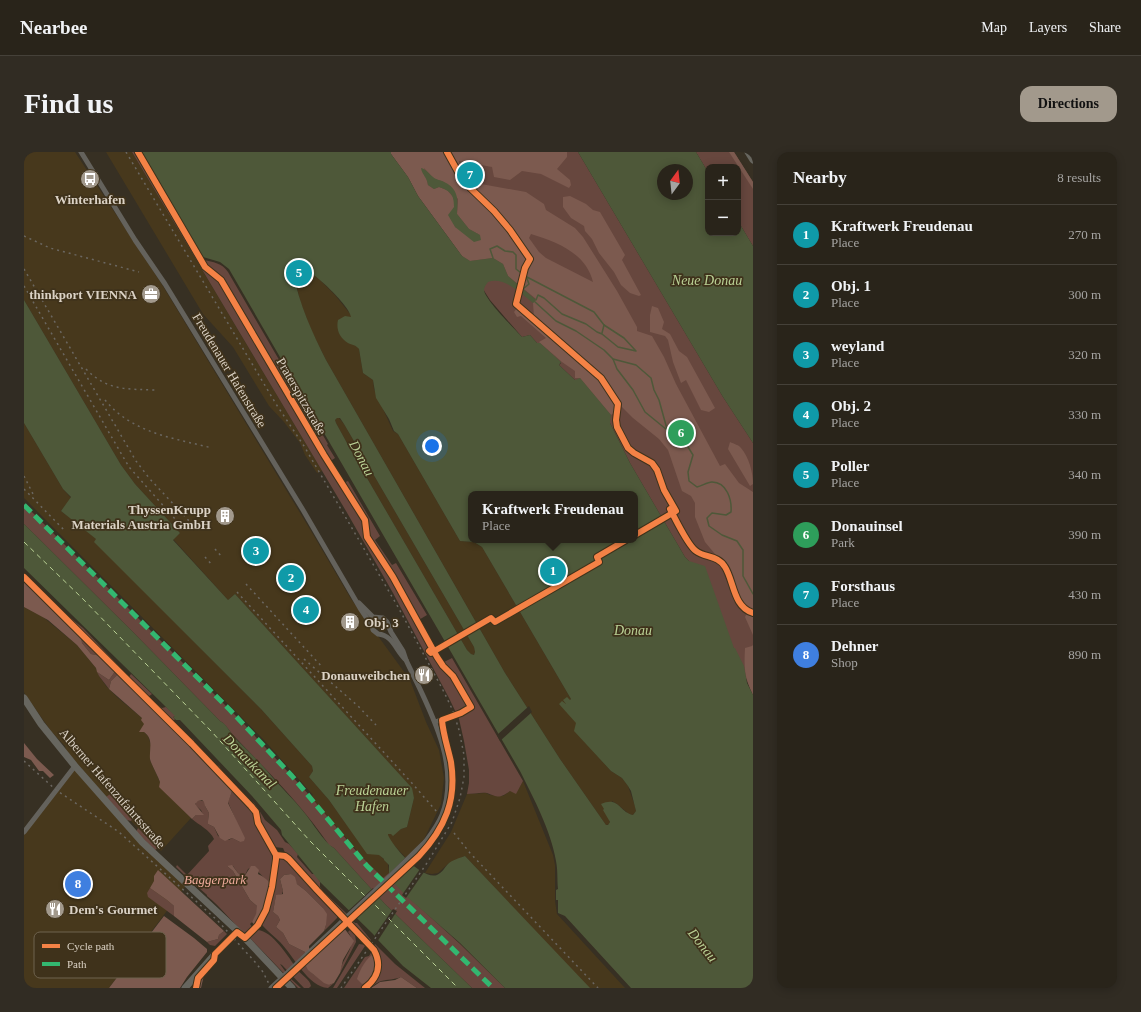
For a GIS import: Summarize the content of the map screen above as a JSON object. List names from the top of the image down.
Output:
{
  "streets": {
    "street": ["Freudenauer Hafenstraße", "Alberner Hafenzufahrtsstraße"],
    "cycle path": ["Praterspitzstraße"]
  },
  "water": [
    "Neue Donau",
    "Donau",
    "Donaukanal",
    "Freudenauer Hafen"
  ],
  "parks": ["Baggerpark"],
  "places": {
    "bus stop": ["Winterhafen"],
    "office": ["thinkport VIENNA"],
    "building": ["ThyssenKrupp Materials Austria GmbH", "Obj. 3"],
    "restaurant": ["Donauweibchen", "Dem's Gourmet"]
  },
  "legend": ["Cycle path", "Path"],
  "north": "top",
  "page": {
    "header": "Nearbee",
    "nav": ["Map", "Layers", "Share"],
    "buttons": "Directions",
    "title": "Find us",
    "heading": ["Nearby", "8 results"],
    "pins": [
      "7",
      "5",
      "6",
      "3",
      "1",
      "2",
      "4",
      "8"
    ],
    "map_buttons": ["+", "−"],
    "list": [
      {
        "mark": "1",
        "name": "Kraftwerk Freudenau",
        "note": "Place",
        "value": "270 m"
      },
      {
        "mark": "2",
        "name": "Obj. 1",
        "note": "Place",
        "value": "300 m"
      },
      {
        "mark": "3",
        "name": "weyland",
        "note": "Place",
        "value": "320 m"
      },
      {
        "mark": "4",
        "name": "Obj. 2",
        "note": "Place",
        "value": "330 m"
      },
      {
        "mark": "5",
        "name": "Poller",
        "note": "Place",
        "value": "340 m"
      },
      {
        "mark": "6",
        "name": "Donauinsel",
        "note": "Park",
        "value": "390 m"
      },
      {
        "mark": "7",
        "name": "Forsthaus",
        "note": "Place",
        "value": "430 m"
      },
      {
        "mark": "8",
        "name": "Dehner",
        "note": "Shop",
        "value": "890 m"
      }
    ],
    "popup": ["Kraftwerk Freudenau", "Place"]
  }
}
